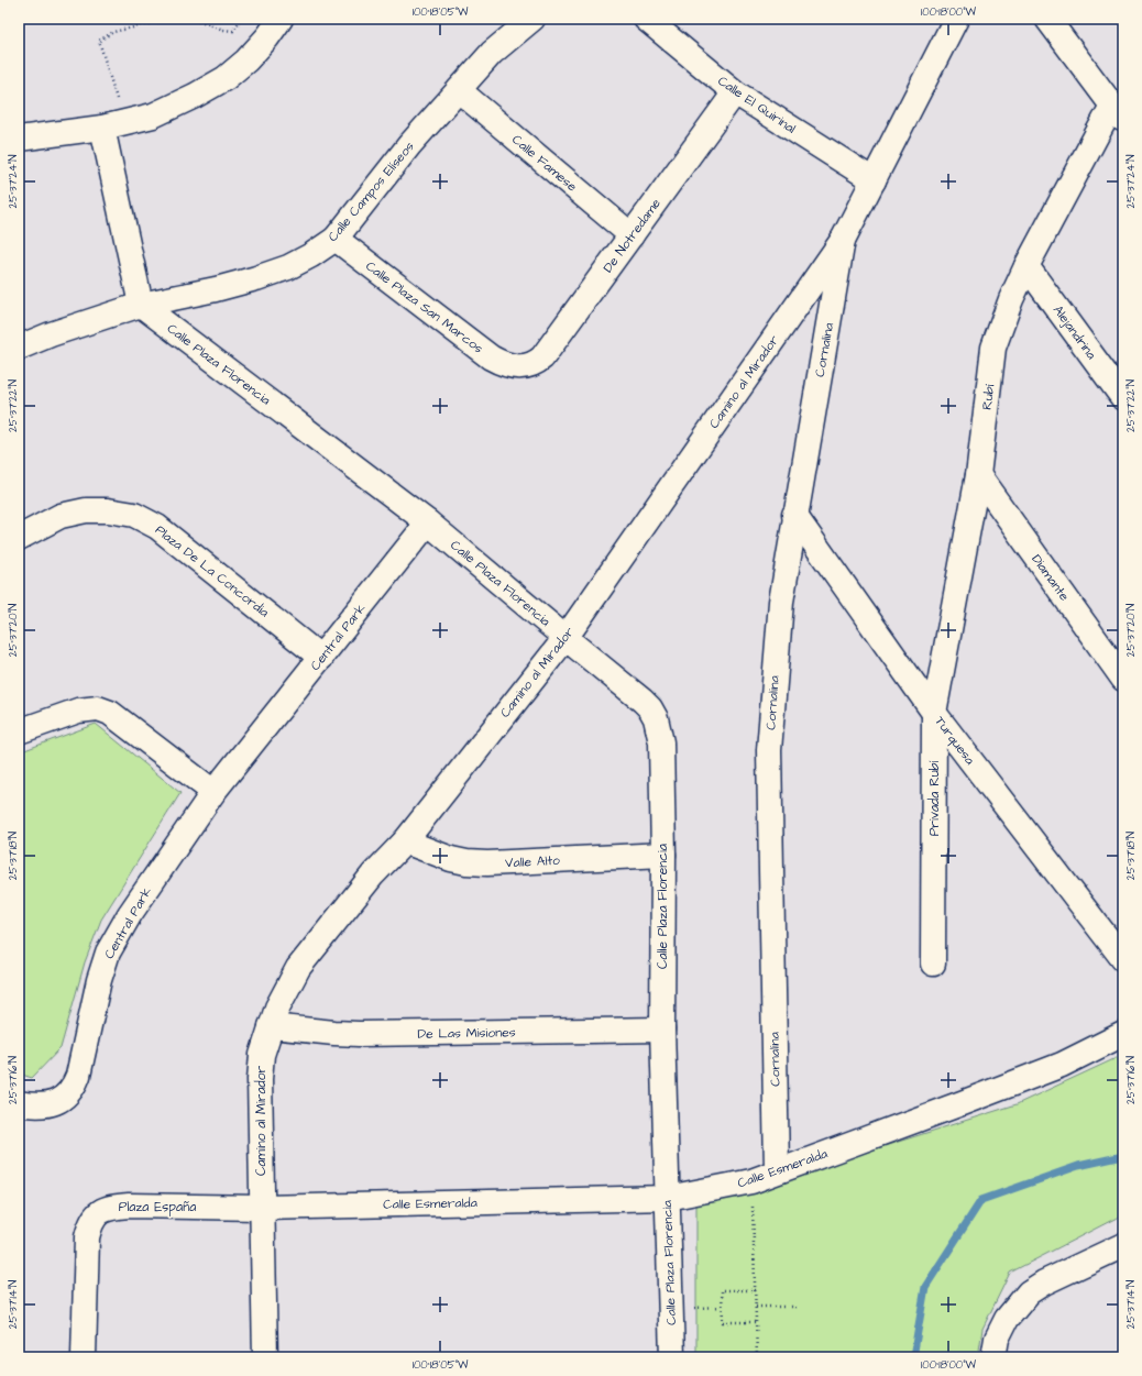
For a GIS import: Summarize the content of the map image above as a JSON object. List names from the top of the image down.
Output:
{
  "streets": {
    "street": [
      "Calle El Quirinal",
      "Calle Famese",
      "Calle Campos Elíseos",
      "De Notredame",
      "Calle Plaza San Marcos",
      "Alejandrina",
      "Cornalina",
      "Calle Plaza Florencia",
      "Camino al Mirador",
      "Rubí",
      "Plaza De La Concordia",
      "Diamante",
      "Central Park",
      "Turquesa",
      "Privada Rubí",
      "Valle Alto",
      "De Las Misiones",
      "Calle Esmeralda",
      "Plaza España"
    ]
  },
  "crossings": [
    ["Calle El Quirinal", "De Notredame"],
    ["Calle El Quirinal", "Camino al Mirador"],
    ["Calle Famese", "Calle Campos Elíseos"],
    ["Calle Famese", "De Notredame"],
    ["Calle Campos Elíseos", "Calle Plaza San Marcos"],
    ["Calle Campos Elíseos", "Calle Plaza Florencia"],
    ["De Notredame", "Calle Plaza San Marcos"],
    ["Alejandrina", "Rubí"],
    ["Cornalina", "Camino al Mirador"],
    ["Cornalina", "Turquesa"],
    ["Cornalina", "Calle Esmeralda"],
    ["Calle Plaza Florencia", "Camino al Mirador"],
    ["Calle Plaza Florencia", "Central Park"],
    ["Calle Plaza Florencia", "Valle Alto"],
    ["Calle Plaza Florencia", "De Las Misiones"],
    ["Calle Plaza Florencia", "Calle Esmeralda"],
    ["Camino al Mirador", "Valle Alto"],
    ["Camino al Mirador", "De Las Misiones"],
    ["Camino al Mirador", "Calle Esmeralda"],
    ["Camino al Mirador", "Plaza España"],
    ["Rubí", "Diamante"],
    ["Rubí", "Turquesa"],
    ["Rubí", "Privada Rubí"],
    ["Plaza De La Concordia", "Central Park"],
    ["Turquesa", "Privada Rubí"],
    ["Calle Esmeralda", "Plaza España"]
  ],
  "coordinates": [
    "100°18'05\"W",
    "100°18'00\"W",
    "25°37'24\"N",
    "25°37'22\"N",
    "25°37'20\"N",
    "25°37'18\"N",
    "25°37'16\"N",
    "25°37'14\"N"
  ]
}
